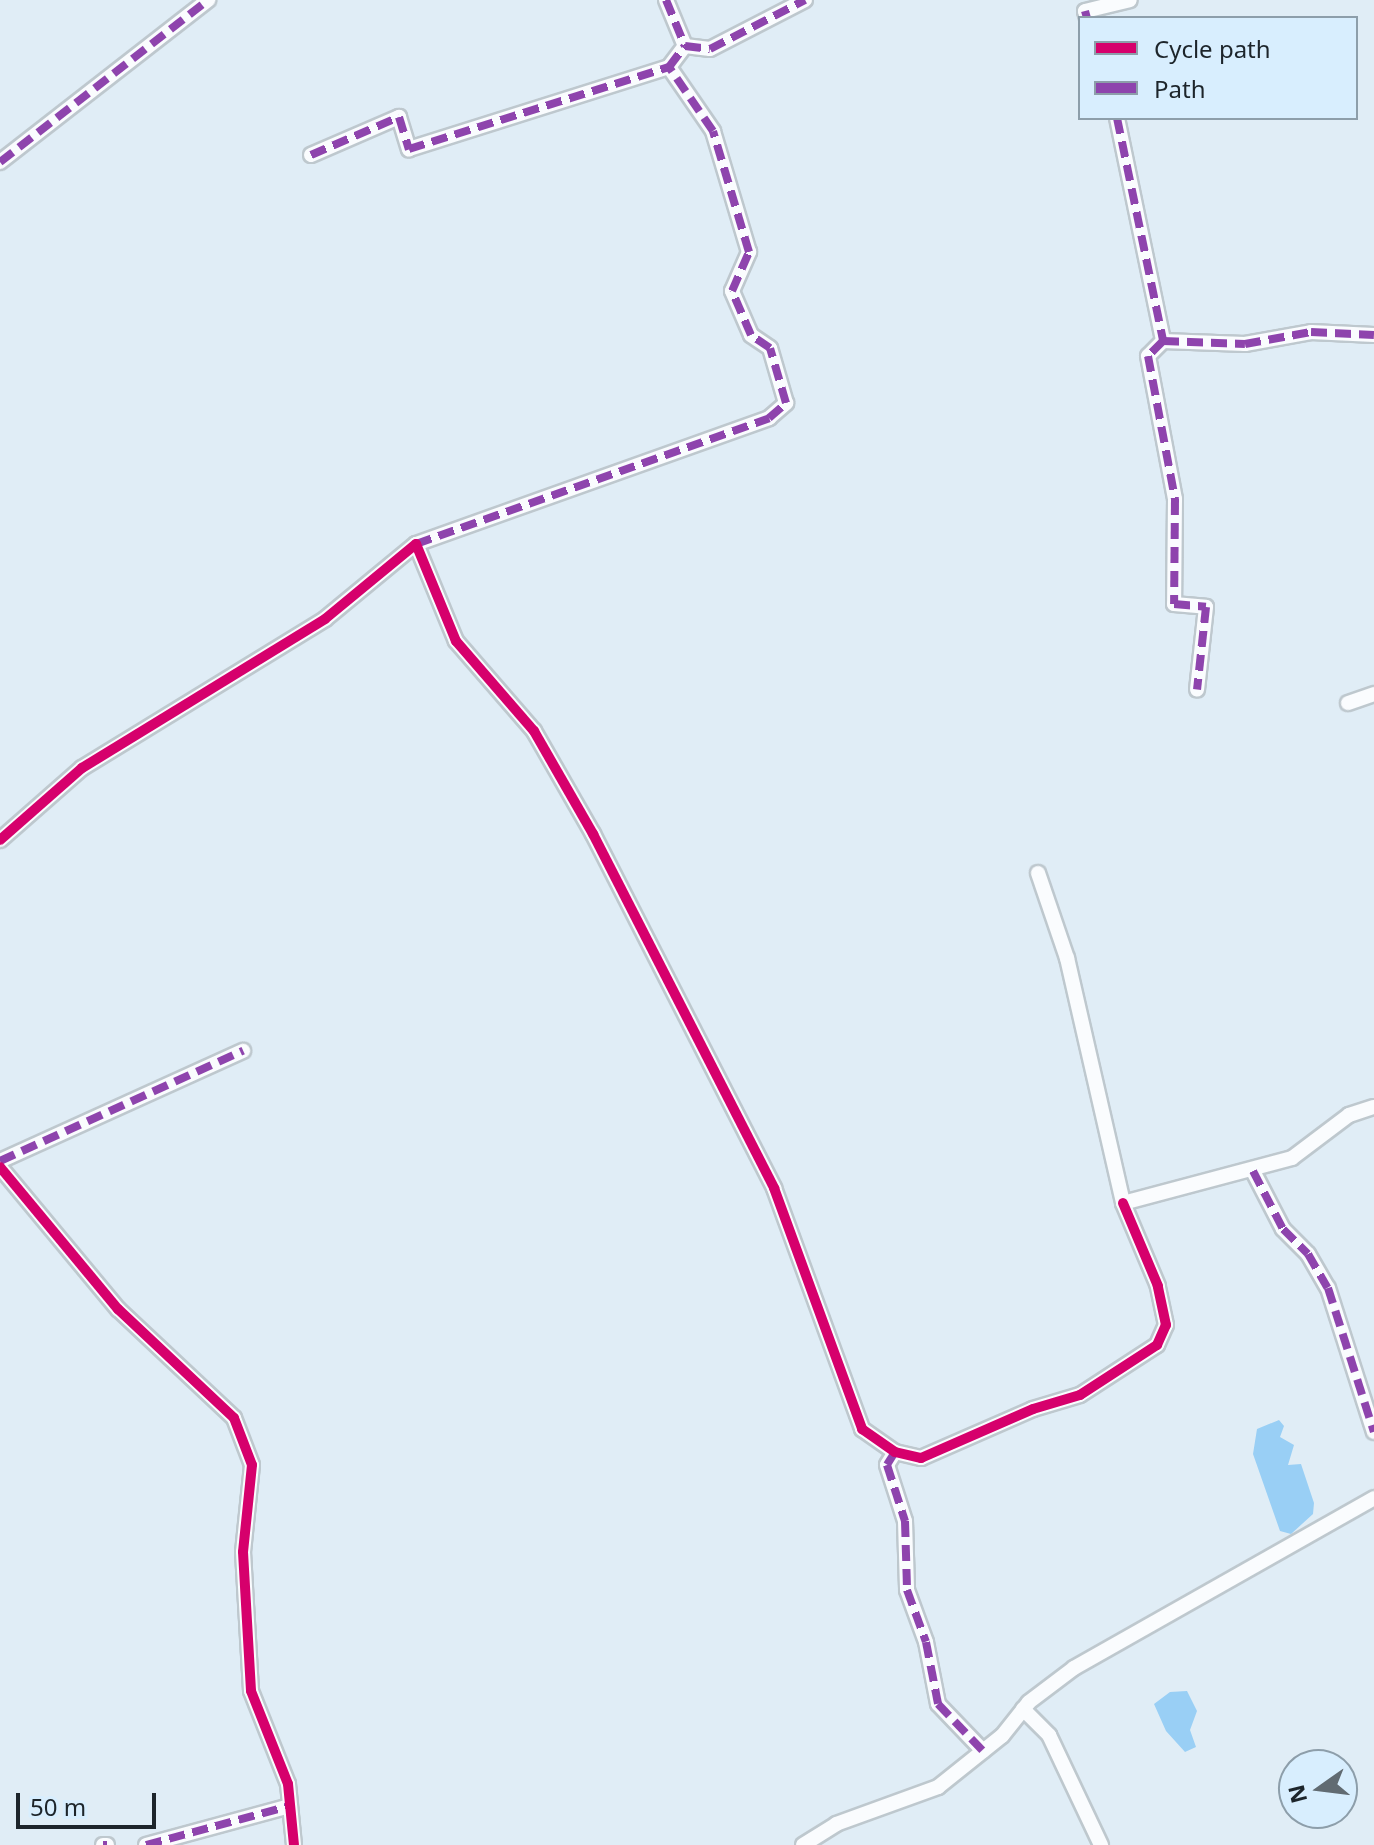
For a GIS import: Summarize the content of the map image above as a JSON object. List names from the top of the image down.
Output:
{
  "legend": ["Cycle path", "Path"],
  "scale_bar": "50 m",
  "north": "left"
}
